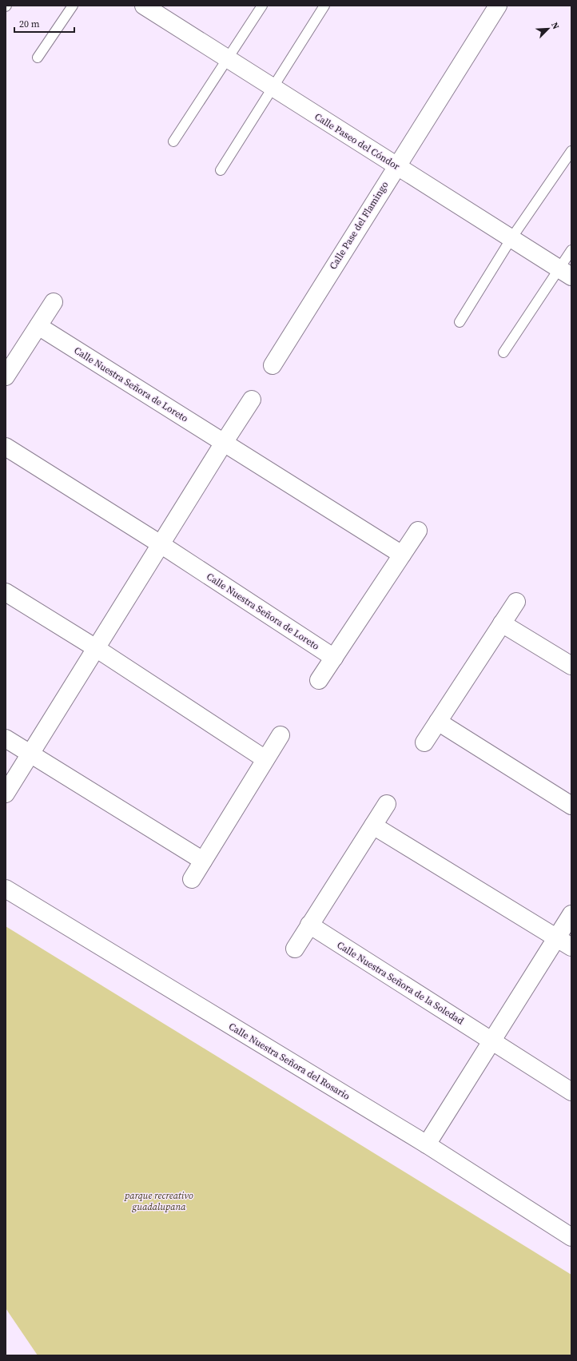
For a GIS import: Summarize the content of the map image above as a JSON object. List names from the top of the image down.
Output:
{
  "streets": {
    "street": [
      "Calle Paseo del Cóndor",
      "Calle Pase del Flamingo",
      "Calle Nuestra Señora de Loreto",
      "Calle Nuestra Señora de la Soledad",
      "Calle Nuestra Señora del Rosario"
    ]
  },
  "crossings": [
    ["Calle Paseo del Cóndor", "Calle Pase del Flamingo"]
  ],
  "parks": ["parque recreativo guadalupana"],
  "scale_bar": "20 m",
  "north": "top right"
}
